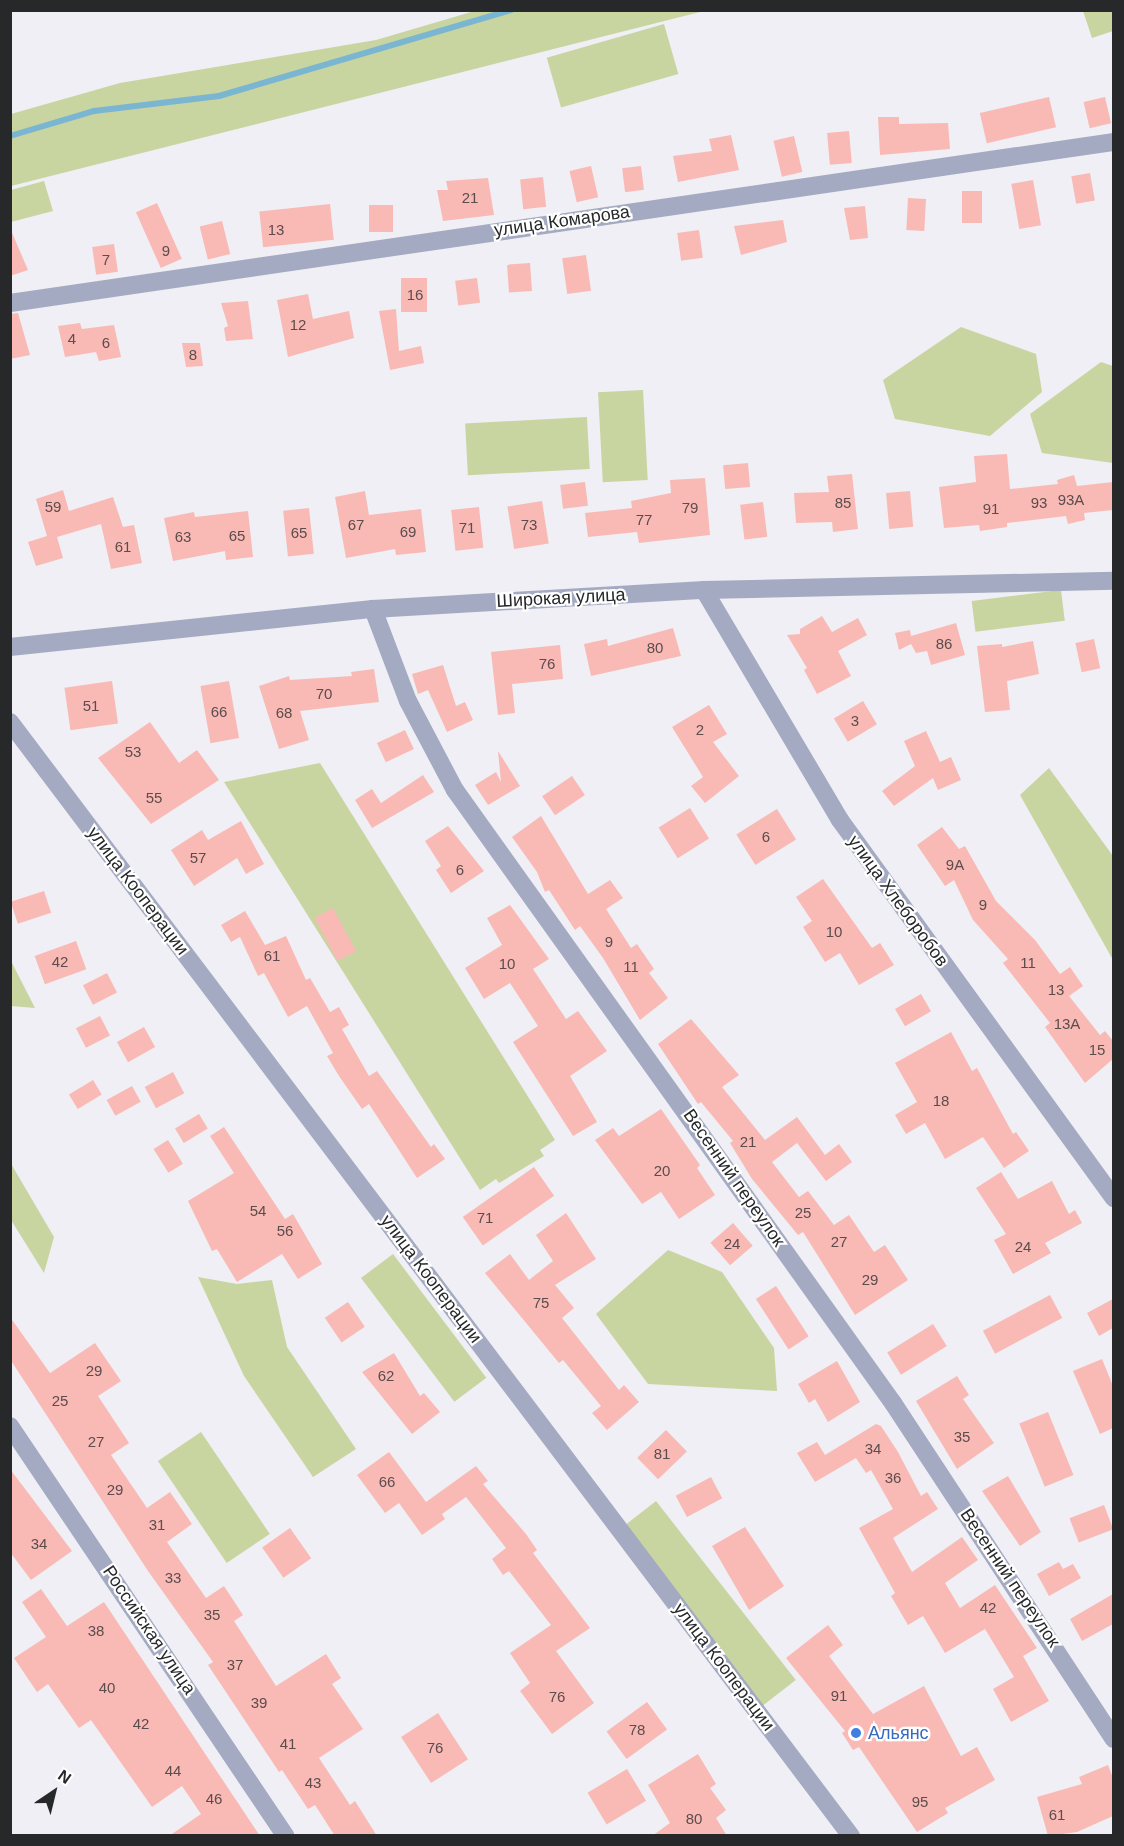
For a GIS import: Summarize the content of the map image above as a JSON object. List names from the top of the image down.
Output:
{
  "streets": {
    "street": [
      "улица Комарова",
      "Широкая улица",
      "улица Кооперации",
      "улица Хлеборобов",
      "Весенний переулок",
      "Российская улица"
    ]
  },
  "crossings": [
    ["Широкая улица", "улица Хлеборобов"],
    ["Широкая улица", "Весенний переулок"]
  ],
  "places": ["Альянс"],
  "house_numbers": [
    "21",
    "13",
    "9",
    "7",
    "16",
    "12",
    "4",
    "6",
    "8",
    "93А",
    "85",
    "93",
    "59",
    "79",
    "91",
    "77",
    "67",
    "73",
    "71",
    "69",
    "65",
    "65",
    "63",
    "61",
    "86",
    "80",
    "76",
    "70",
    "51",
    "66",
    "68",
    "3",
    "2",
    "53",
    "55",
    "6",
    "57",
    "9А",
    "6",
    "9",
    "10",
    "9",
    "61",
    "42",
    "11",
    "10",
    "11",
    "13",
    "13А",
    "15",
    "18",
    "21",
    "20",
    "54",
    "25",
    "71",
    "56",
    "27",
    "24",
    "24",
    "29",
    "75",
    "29",
    "62",
    "25",
    "35",
    "27",
    "34",
    "81",
    "36",
    "66",
    "29",
    "31",
    "34",
    "33",
    "42",
    "35",
    "38",
    "37",
    "40",
    "91",
    "76",
    "39",
    "42",
    "78",
    "41",
    "76",
    "44",
    "43",
    "46",
    "95",
    "61",
    "80"
  ],
  "north": "top right"
}
